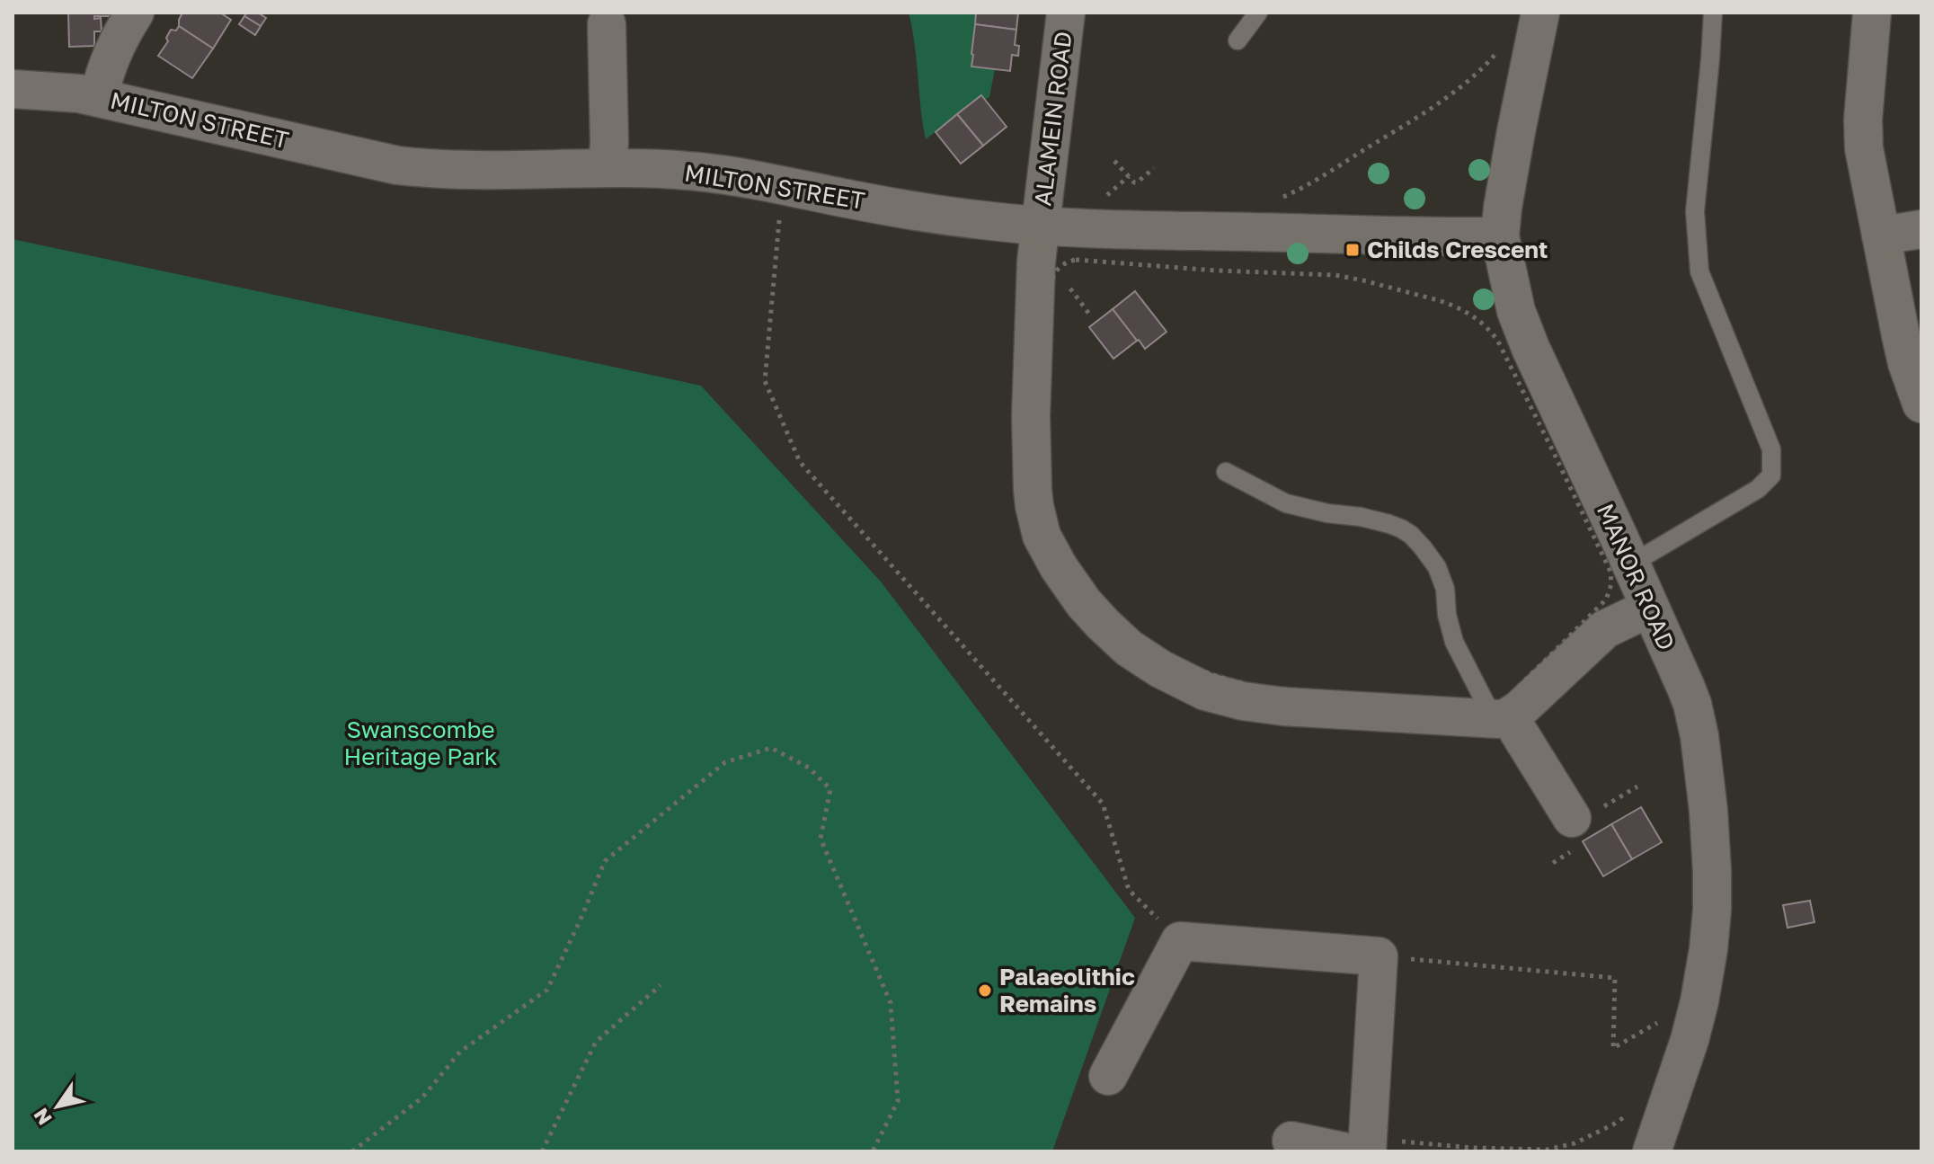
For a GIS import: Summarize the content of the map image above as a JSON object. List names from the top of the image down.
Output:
{
  "streets": {
    "street": ["ALAMEIN ROAD", "MILTON STREET", "MANOR ROAD"]
  },
  "crossings": [
    ["ALAMEIN ROAD", "MILTON STREET"],
    ["MILTON STREET", "MANOR ROAD"]
  ],
  "parks": ["Swanscombe Heritage Park"],
  "places": {
    "transit": ["Childs Crescent"],
    "other": ["Palaeolithic Remains"]
  },
  "north": "bottom left"
}
